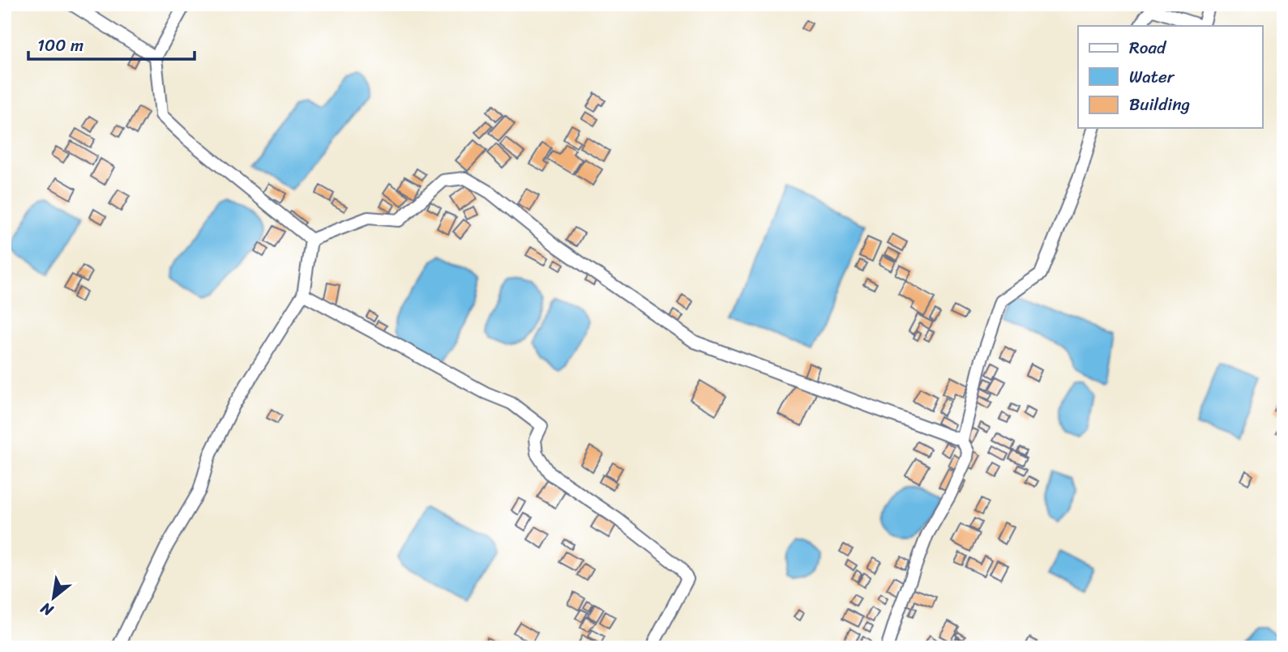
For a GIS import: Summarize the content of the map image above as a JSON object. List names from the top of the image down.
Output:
{
  "legend": ["Road", "Water", "Building"],
  "scale_bar": "100 m",
  "north": "bottom left"
}
